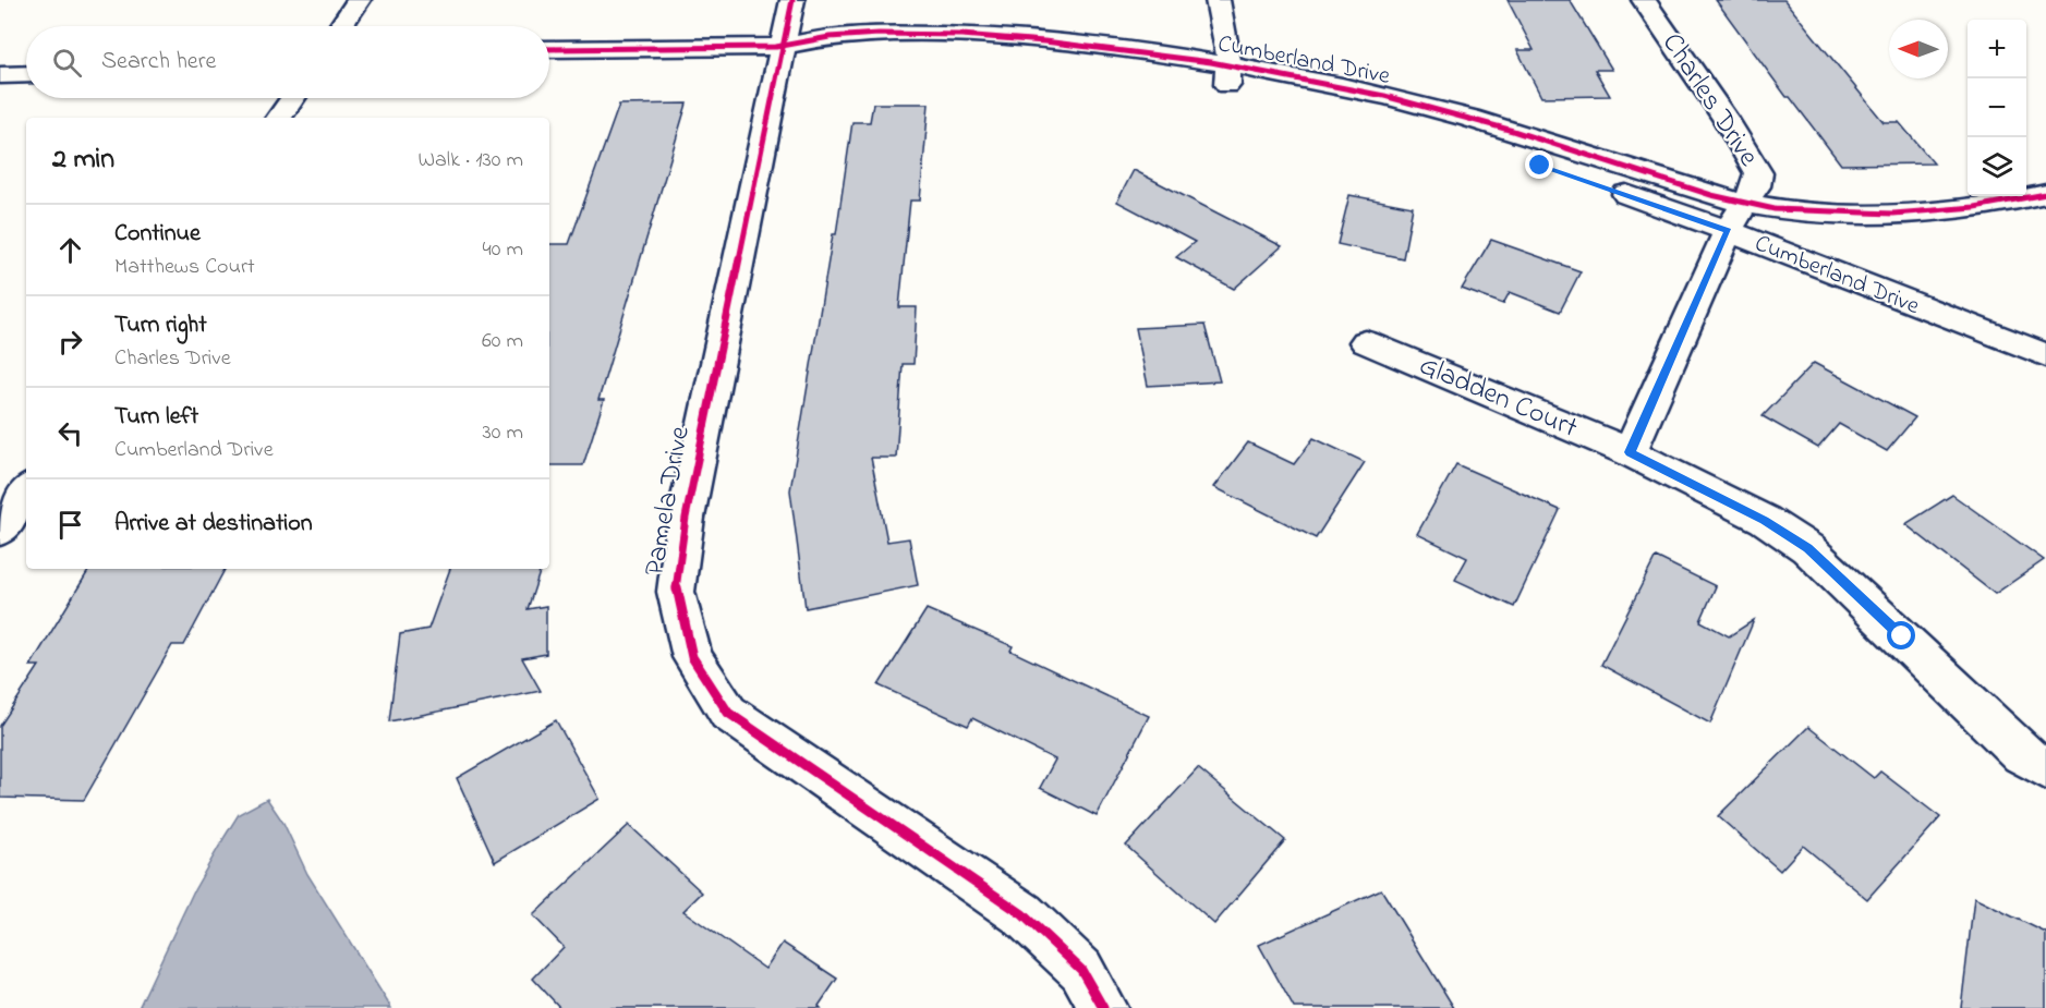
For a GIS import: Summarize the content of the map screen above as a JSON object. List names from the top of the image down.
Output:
{
  "streets": {
    "street": [
      "Cumberland Drive",
      "Charles Drive",
      "Gladden Court",
      "Pamela Drive"
    ]
  },
  "crossings": [
    ["Cumberland Drive", "Charles Drive"],
    ["Cumberland Drive", "Pamela Drive"],
    ["Charles Drive", "Gladden Court"]
  ],
  "north": "left",
  "page": {
    "map_buttons": ["+", "−"],
    "search": "Search here",
    "heading": ["2 min", "Walk · 130 m"],
    "list": [
      ["Continue", "Matthews Court", "40 m"],
      ["Turn right", "Charles Drive", "60 m"],
      ["Turn left", "Cumberland Drive", "30 m"],
      "Arrive at destination"
    ]
  }
}
